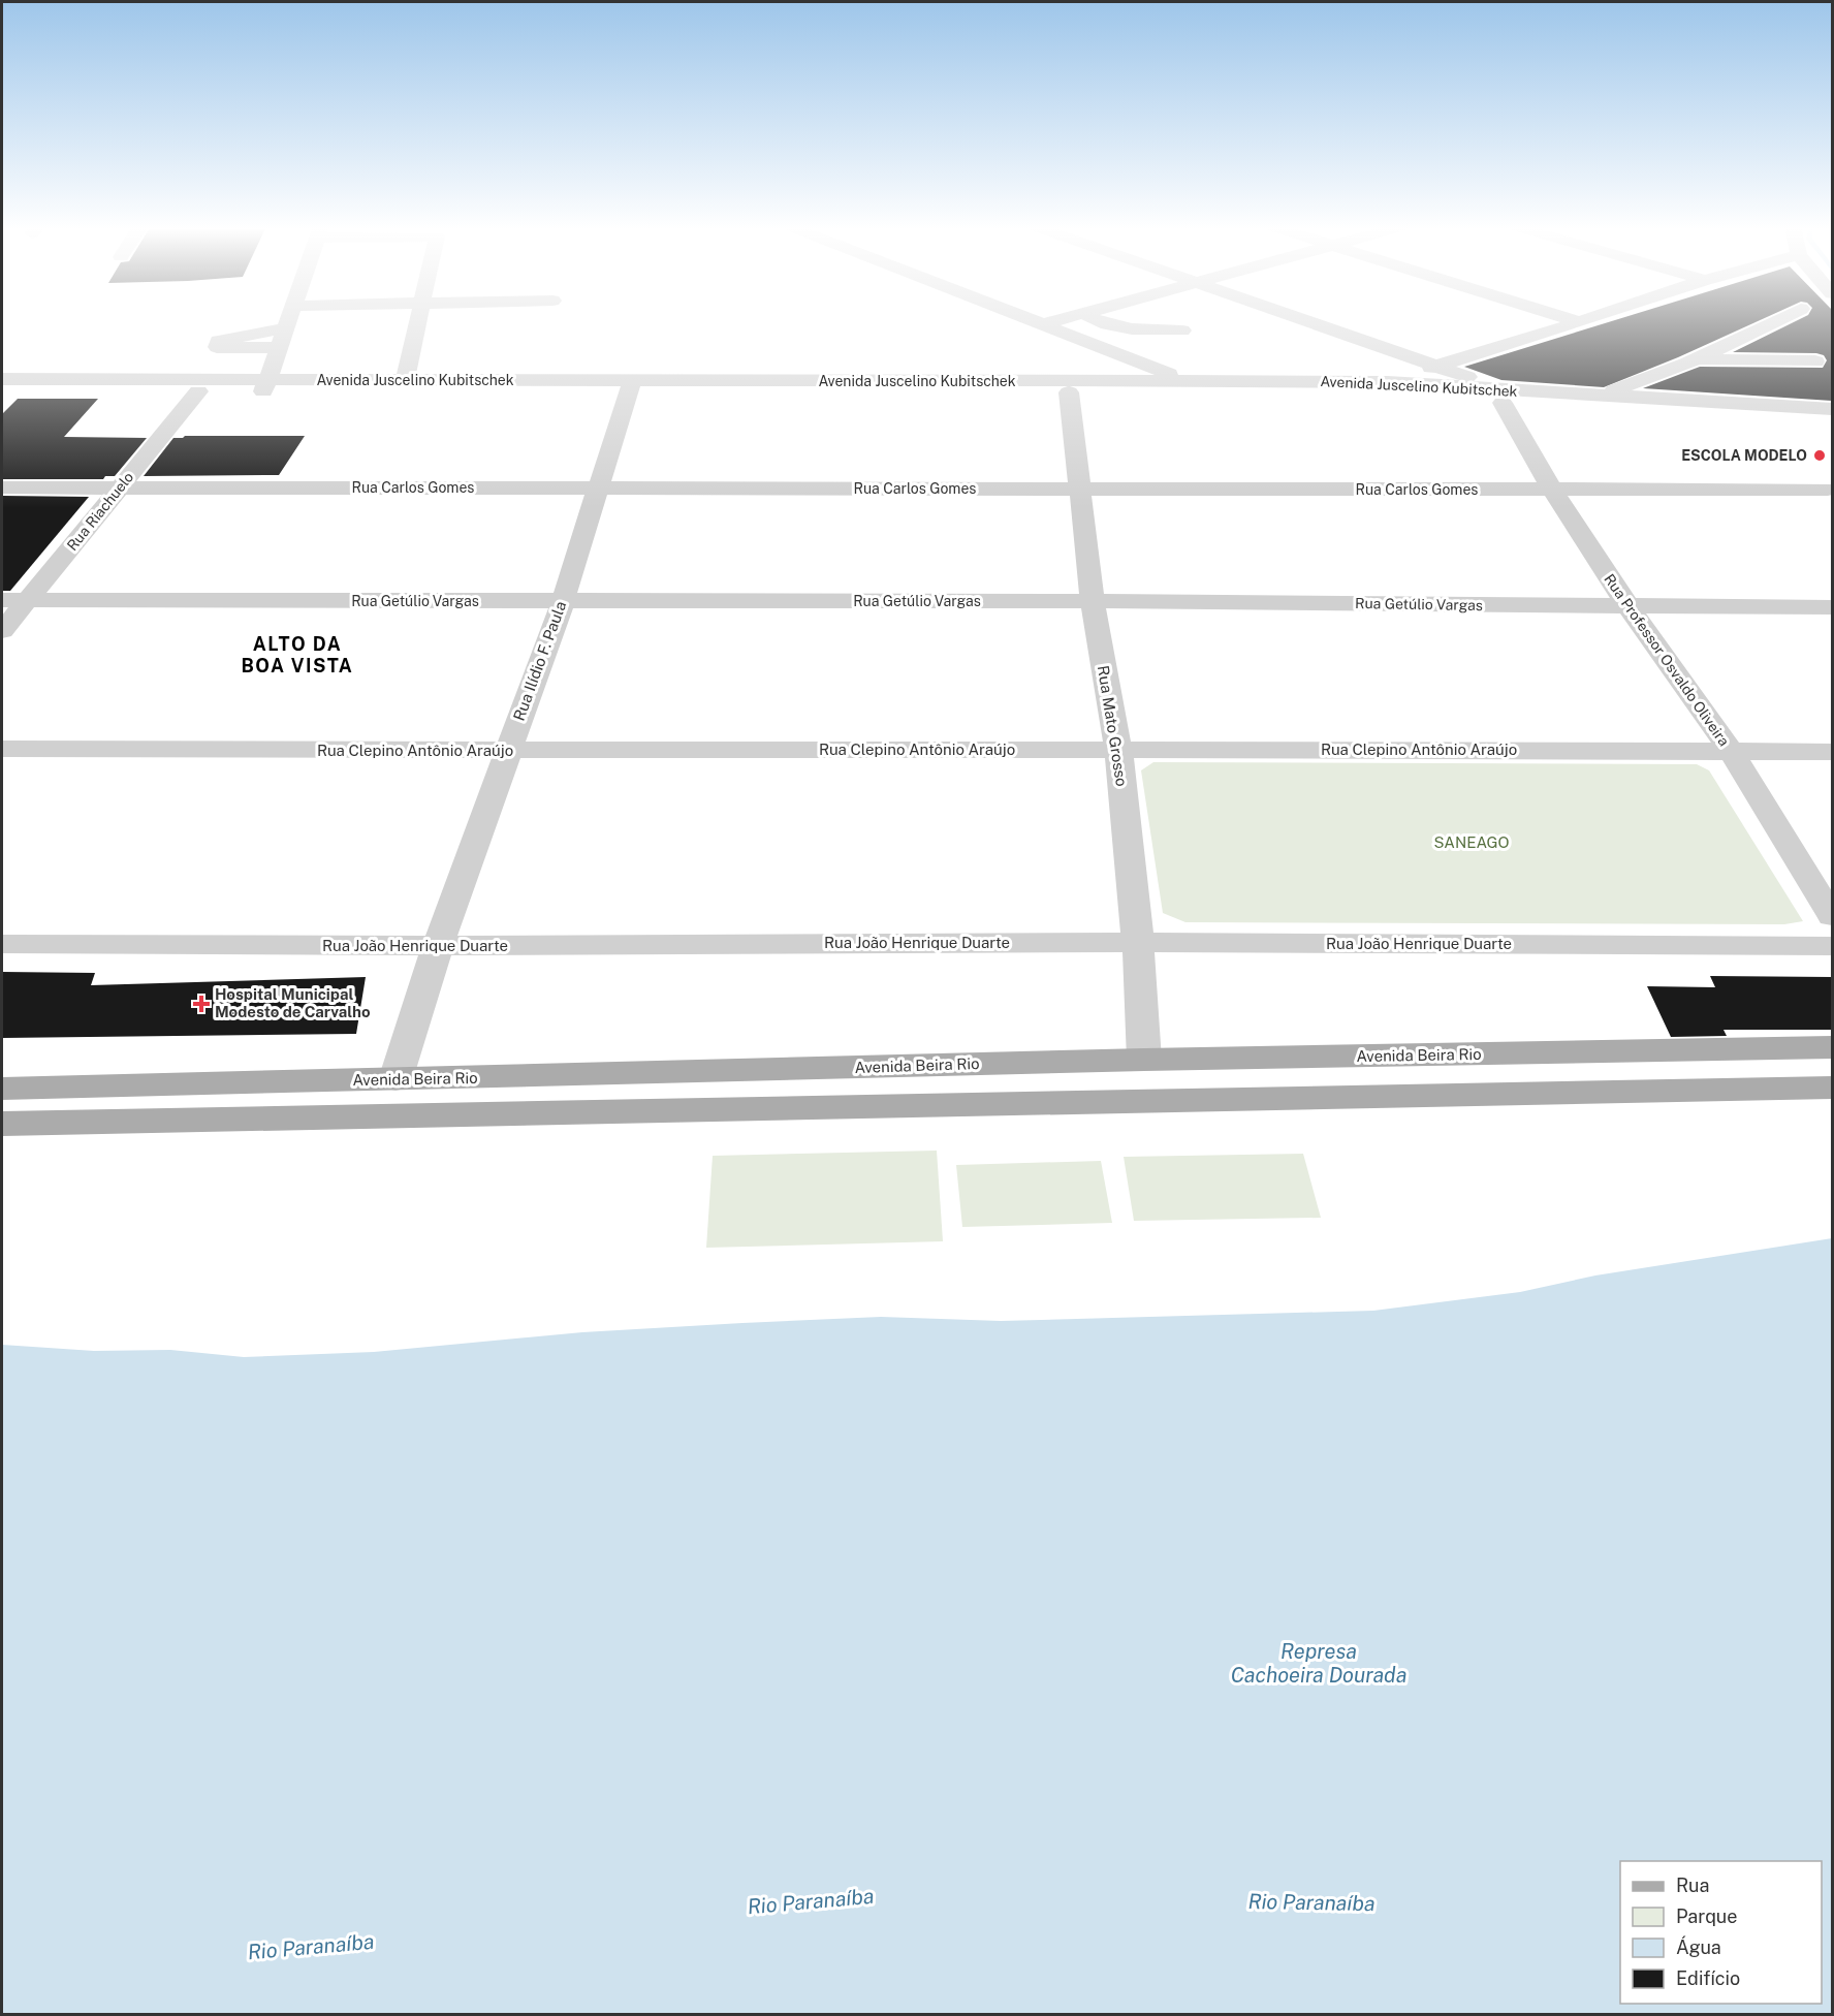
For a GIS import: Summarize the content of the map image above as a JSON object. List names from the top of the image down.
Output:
{
  "streets": {
    "main road": ["Avenida Beira Rio"],
    "street": [
      "Avenida Juscelino Kubitschek",
      "Rua Carlos Gomes",
      "Rua Riachuelo",
      "Rua Getúlio Vargas",
      "Rua Professor Osvaldo Oliveira",
      "Rua Ilídio F. Paula",
      "Rua Mato Grosso",
      "Rua Clepino Antônio Araújo",
      "Rua João Henrique Duarte"
    ]
  },
  "crossings": [
    ["Avenida Juscelino Kubitschek", "Rua Riachuelo"],
    ["Avenida Juscelino Kubitschek", "Rua Professor Osvaldo Oliveira"],
    ["Avenida Juscelino Kubitschek", "Rua Ilídio F. Paula"],
    ["Avenida Juscelino Kubitschek", "Rua Mato Grosso"],
    ["Rua Carlos Gomes", "Rua Riachuelo"],
    ["Rua Carlos Gomes", "Rua Professor Osvaldo Oliveira"],
    ["Rua Carlos Gomes", "Rua Ilídio F. Paula"],
    ["Rua Carlos Gomes", "Rua Mato Grosso"],
    ["Rua Riachuelo", "Rua Getúlio Vargas"],
    ["Rua Getúlio Vargas", "Rua Professor Osvaldo Oliveira"],
    ["Rua Getúlio Vargas", "Rua Ilídio F. Paula"],
    ["Rua Getúlio Vargas", "Rua Mato Grosso"],
    ["Rua Professor Osvaldo Oliveira", "Rua Clepino Antônio Araújo"],
    ["Rua Ilídio F. Paula", "Rua Clepino Antônio Araújo"],
    ["Rua Ilídio F. Paula", "Rua João Henrique Duarte"],
    ["Rua Ilídio F. Paula", "Avenida Beira Rio"],
    ["Rua Mato Grosso", "Rua Clepino Antônio Araújo"],
    ["Rua Mato Grosso", "Rua João Henrique Duarte"],
    ["Rua Mato Grosso", "Avenida Beira Rio"]
  ],
  "districts": ["ALTO DA BOA VISTA"],
  "water": ["Represa Cachoeira Dourada", "Rio Paranaíba"],
  "parks": ["SANEAGO"],
  "places": {
    "other": ["ESCOLA MODELO"],
    "health": ["Hospital Municipal Modesto de Carvalho"]
  },
  "legend": [
    "Rua",
    "Parque",
    "Água",
    "Edifício"
  ]
}
